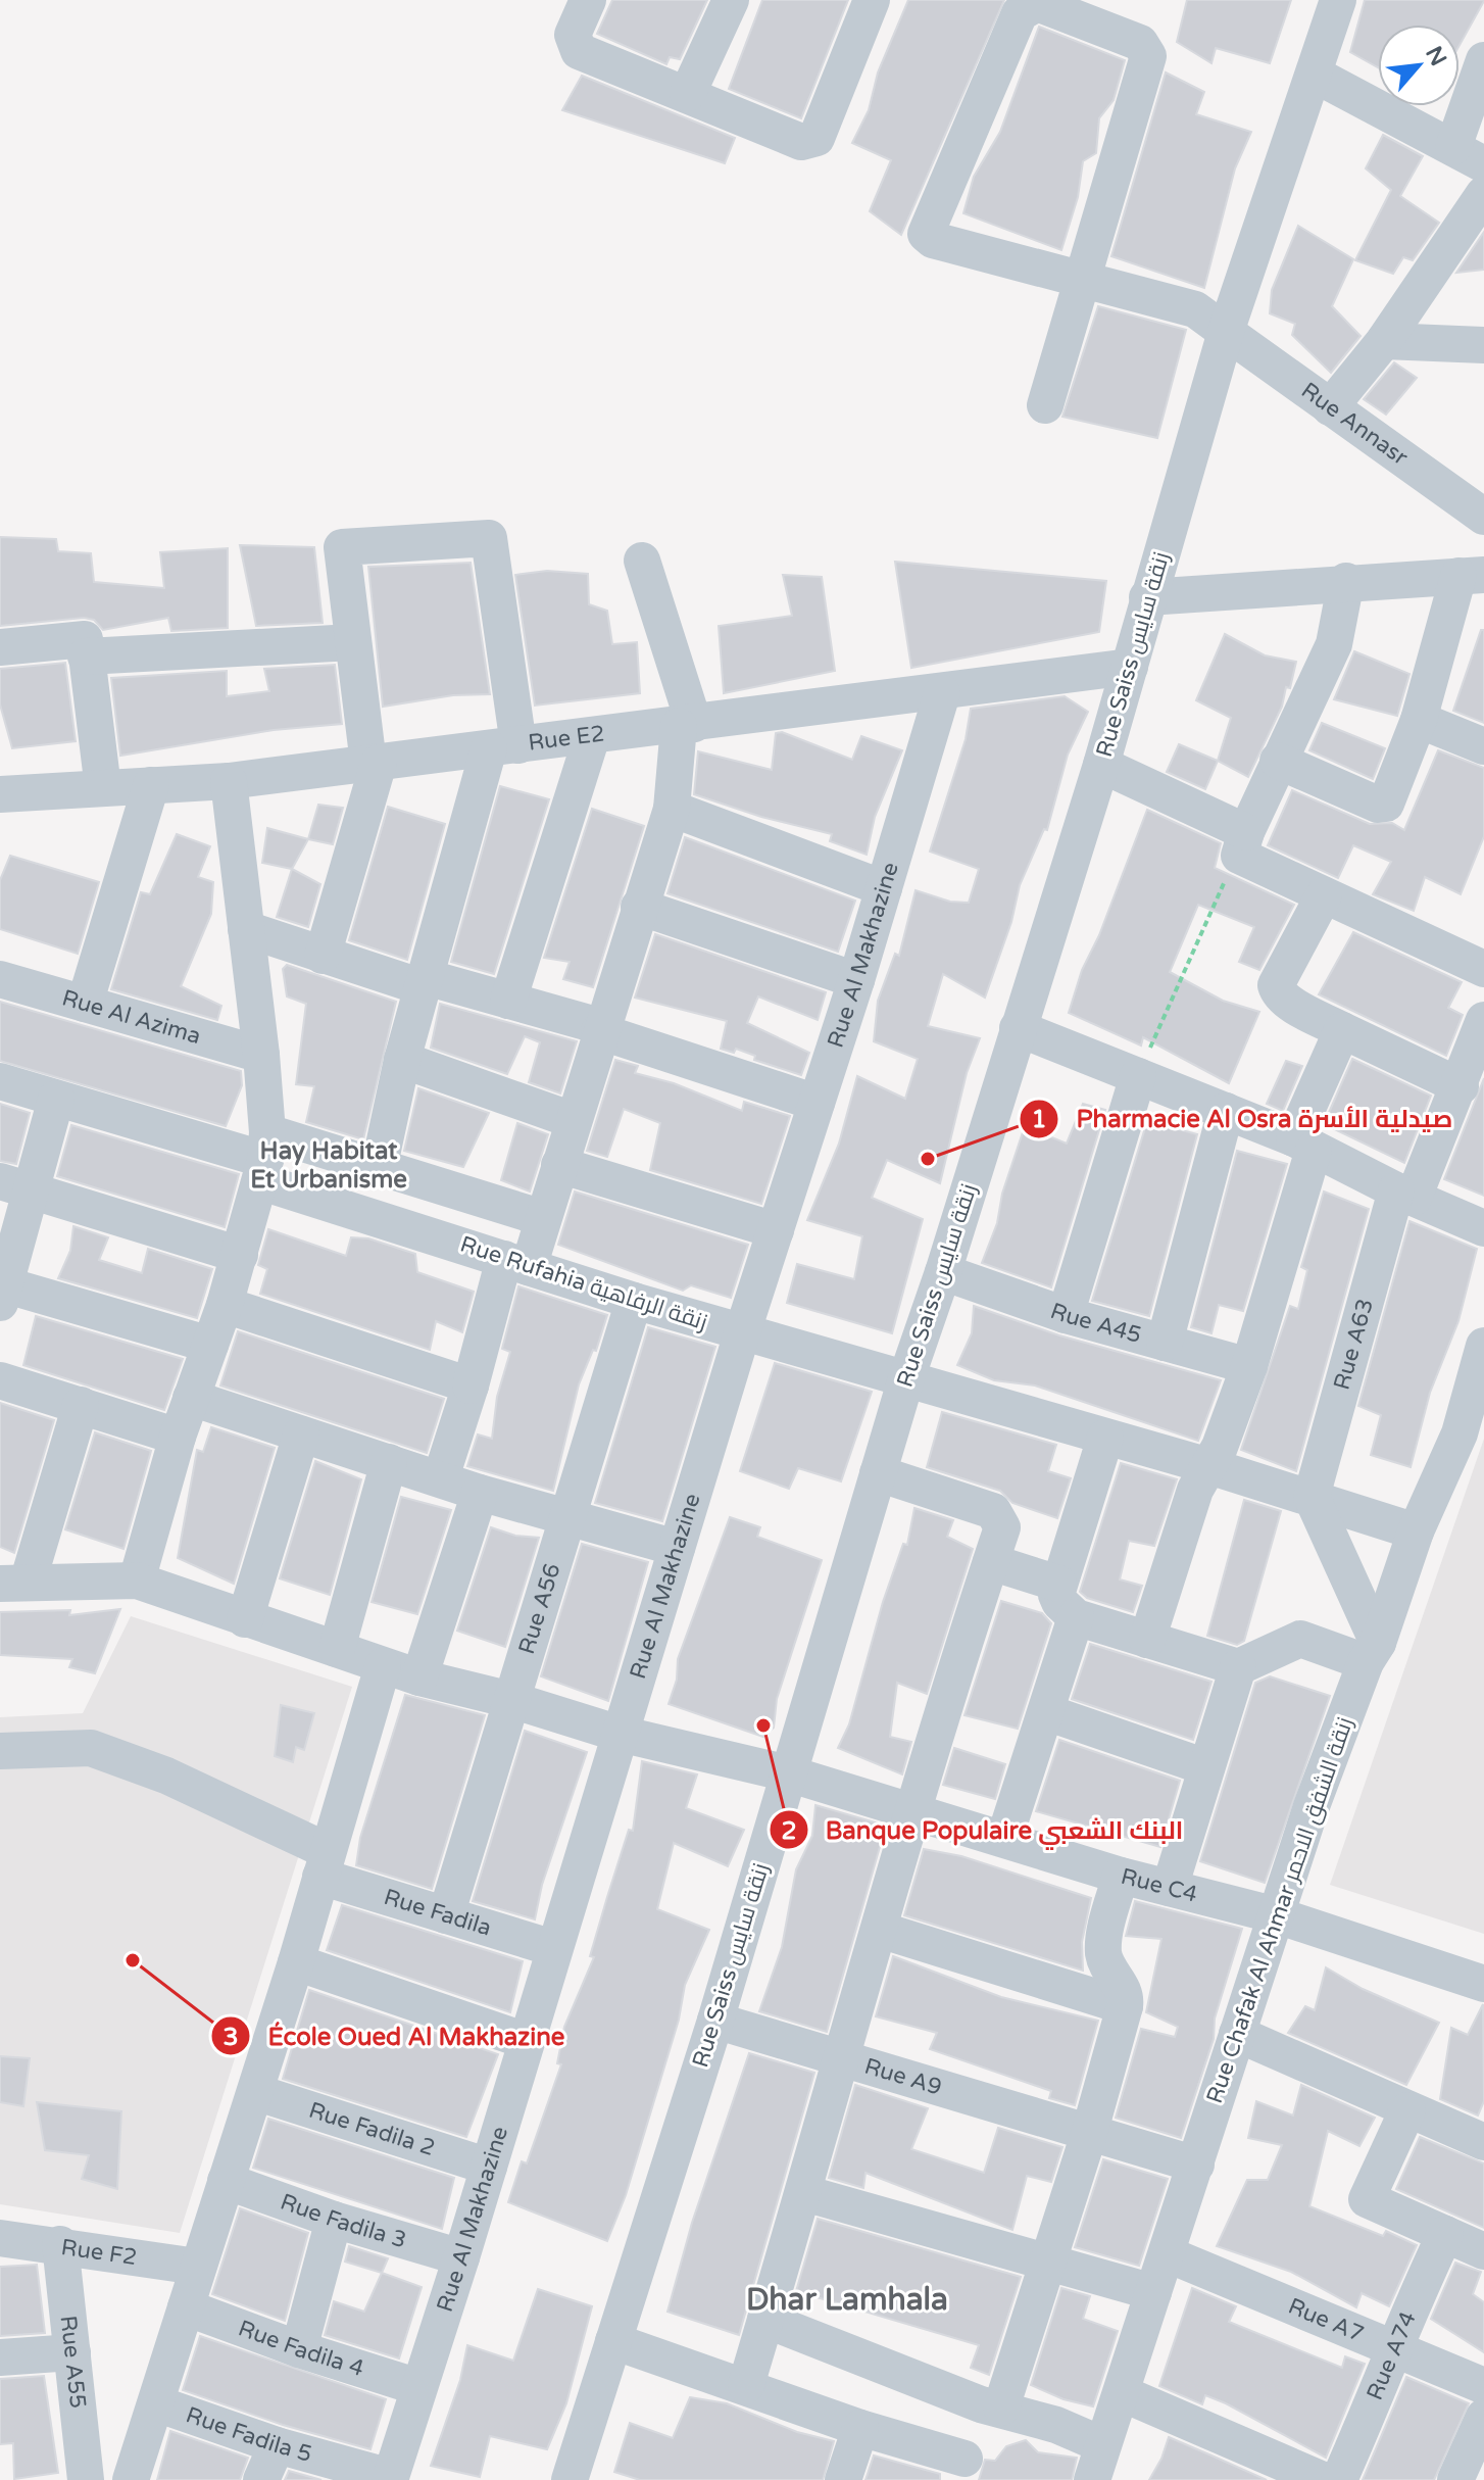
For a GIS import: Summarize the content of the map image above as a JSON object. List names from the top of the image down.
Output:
{
  "streets": {
    "street": [
      "Rue Annasr",
      "Rue Saiss زنقة سايس",
      "Rue E2",
      "Rue Al Makhazine",
      "Rue Al Azima",
      "Rue Rufahia زنقة الرفاهية",
      "Rue A45",
      "Rue A63",
      "Rue A56",
      "Rue C4",
      "Rue Chafak Al Ahmar زنقة الشفق الاحمر",
      "Rue Fadila",
      "Rue A9",
      "Rue Fadila 2",
      "Rue Fadila 3",
      "Rue F2",
      "Rue A7",
      "Rue Fadila 4",
      "Rue A74",
      "Rue A55",
      "Rue Fadila 5"
    ]
  },
  "crossings": [
    ["Rue Annasr", "Rue Saiss زنقة سايس"],
    ["Rue Saiss زنقة سايس", "Rue E2"],
    ["Rue Saiss زنقة سايس", "Rue Rufahia زنقة الرفاهية"],
    ["Rue Saiss زنقة سايس", "Rue A45"],
    ["Rue Saiss زنقة سايس", "Rue C4"],
    ["Rue Saiss زنقة سايس", "Rue A9"],
    ["Rue E2", "Rue Al Makhazine"],
    ["Rue Al Makhazine", "Rue Rufahia زنقة الرفاهية"],
    ["Rue Al Makhazine", "Rue C4"],
    ["Rue Al Makhazine", "Rue Fadila"],
    ["Rue Al Makhazine", "Rue Fadila 2"],
    ["Rue Al Makhazine", "Rue Fadila 3"],
    ["Rue Al Makhazine", "Rue Fadila 4"],
    ["Rue Al Makhazine", "Rue Fadila 5"],
    ["Rue Rufahia زنقة الرفاهية", "Rue A63"],
    ["Rue Rufahia زنقة الرفاهية", "Rue A56"],
    ["Rue Rufahia زنقة الرفاهية", "Rue Chafak Al Ahmar زنقة الشفق الاحمر"],
    ["Rue A56", "Rue C4"],
    ["Rue A56", "Rue Fadila"],
    ["Rue C4", "Rue Chafak Al Ahmar زنقة الشفق الاحمر"],
    ["Rue Chafak Al Ahmar زنقة الشفق الاحمر", "Rue A9"],
    ["Rue Chafak Al Ahmar زنقة الشفق الاحمر", "Rue A7"],
    ["Rue F2", "Rue A55"],
    ["Rue A7", "Rue A74"]
  ],
  "districts": ["Hay Habitat Et Urbanisme", "Dhar Lamhala"],
  "places": ["Pharmacie Al Osra صيدلية الأسرة", "Banque Populaire البنك الشعبي", "École Oued Al Makhazine"],
  "north": "top right"
}
